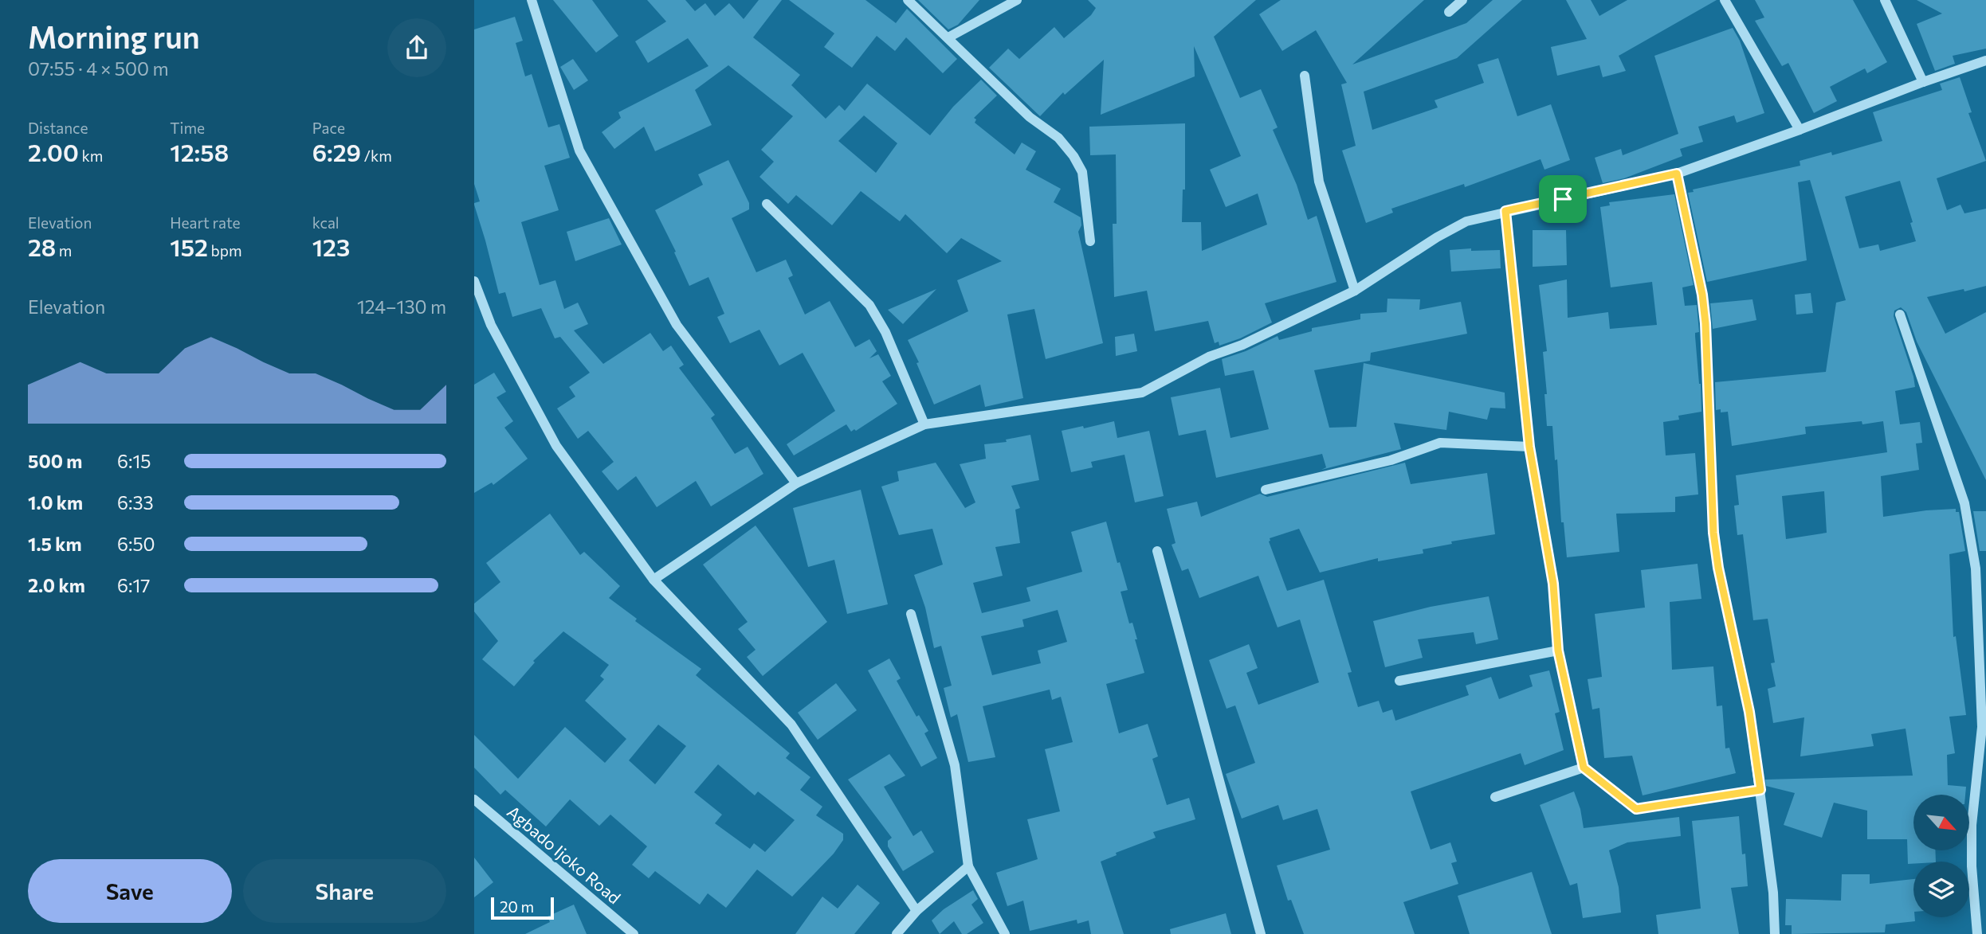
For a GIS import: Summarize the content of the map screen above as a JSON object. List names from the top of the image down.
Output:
{
  "streets": {
    "street": ["Agbado Ijoko Road"]
  },
  "scale_bar": "20 m",
  "north": "bottom right",
  "page": {
    "heading": ["Morning run", "07:55 · 4 × 500 m"],
    "stats": [
      ["Distance", "2.00 km"],
      ["Time", "12:58"],
      ["Pace", "6:29 /km"],
      ["Elevation", "28 m"],
      ["Heart rate", "152 bpm"],
      ["kcal", "123"]
    ],
    "chart": ["Elevation", "124–130 m"],
    "list": [
      {
        "name": "500 m",
        "note": "6:15"
      },
      {
        "name": "1.0 km",
        "note": "6:33"
      },
      {
        "name": "1.5 km",
        "note": "6:50"
      },
      {
        "name": "2.0 km",
        "note": "6:17"
      }
    ],
    "buttons": ["Save", "Share"],
    "scale": "20 m"
  }
}
